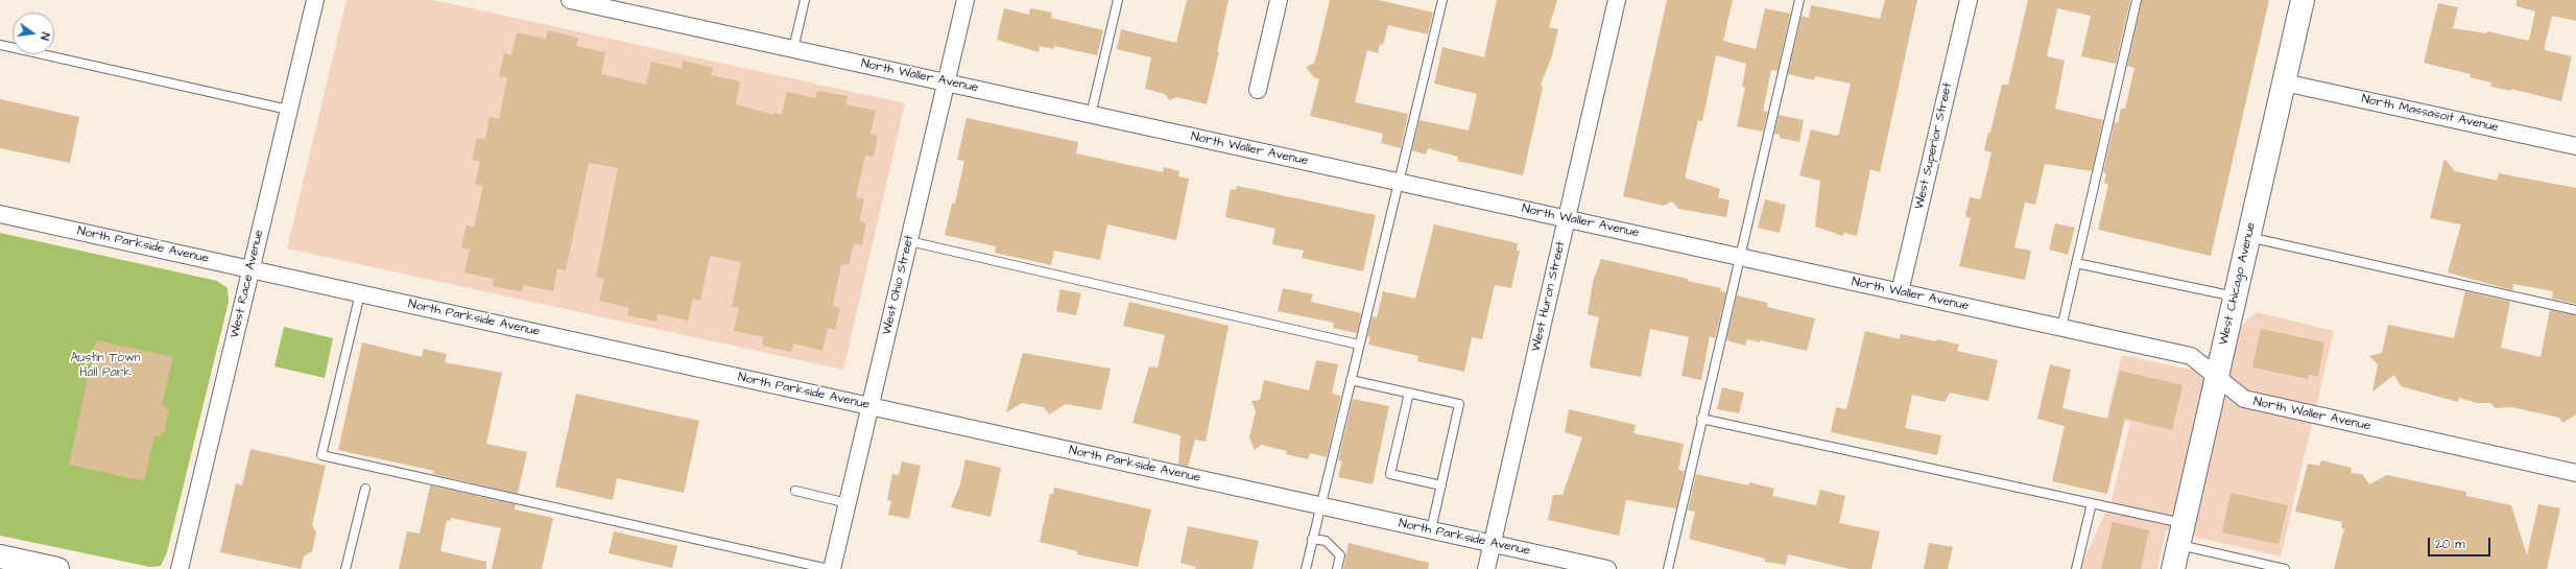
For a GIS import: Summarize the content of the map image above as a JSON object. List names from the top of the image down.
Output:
{
  "streets": {
    "main road": ["West Chicago Avenue"],
    "street": [
      "North Waller Avenue",
      "North Massasoit Avenue",
      "West Superior Street",
      "North Parkside Avenue",
      "West Race Avenue",
      "West Ohio Street",
      "West Huron Street"
    ]
  },
  "crossings": [
    ["North Waller Avenue", "West Superior Street"],
    ["North Waller Avenue", "West Chicago Avenue"],
    ["North Waller Avenue", "West Ohio Street"],
    ["North Waller Avenue", "West Huron Street"],
    ["North Massasoit Avenue", "West Chicago Avenue"],
    ["North Parkside Avenue", "West Race Avenue"],
    ["North Parkside Avenue", "West Ohio Street"],
    ["North Parkside Avenue", "West Huron Street"]
  ],
  "parks": ["Austin Town Hall Park"],
  "scale_bar": "20 m",
  "north": "right"
}
